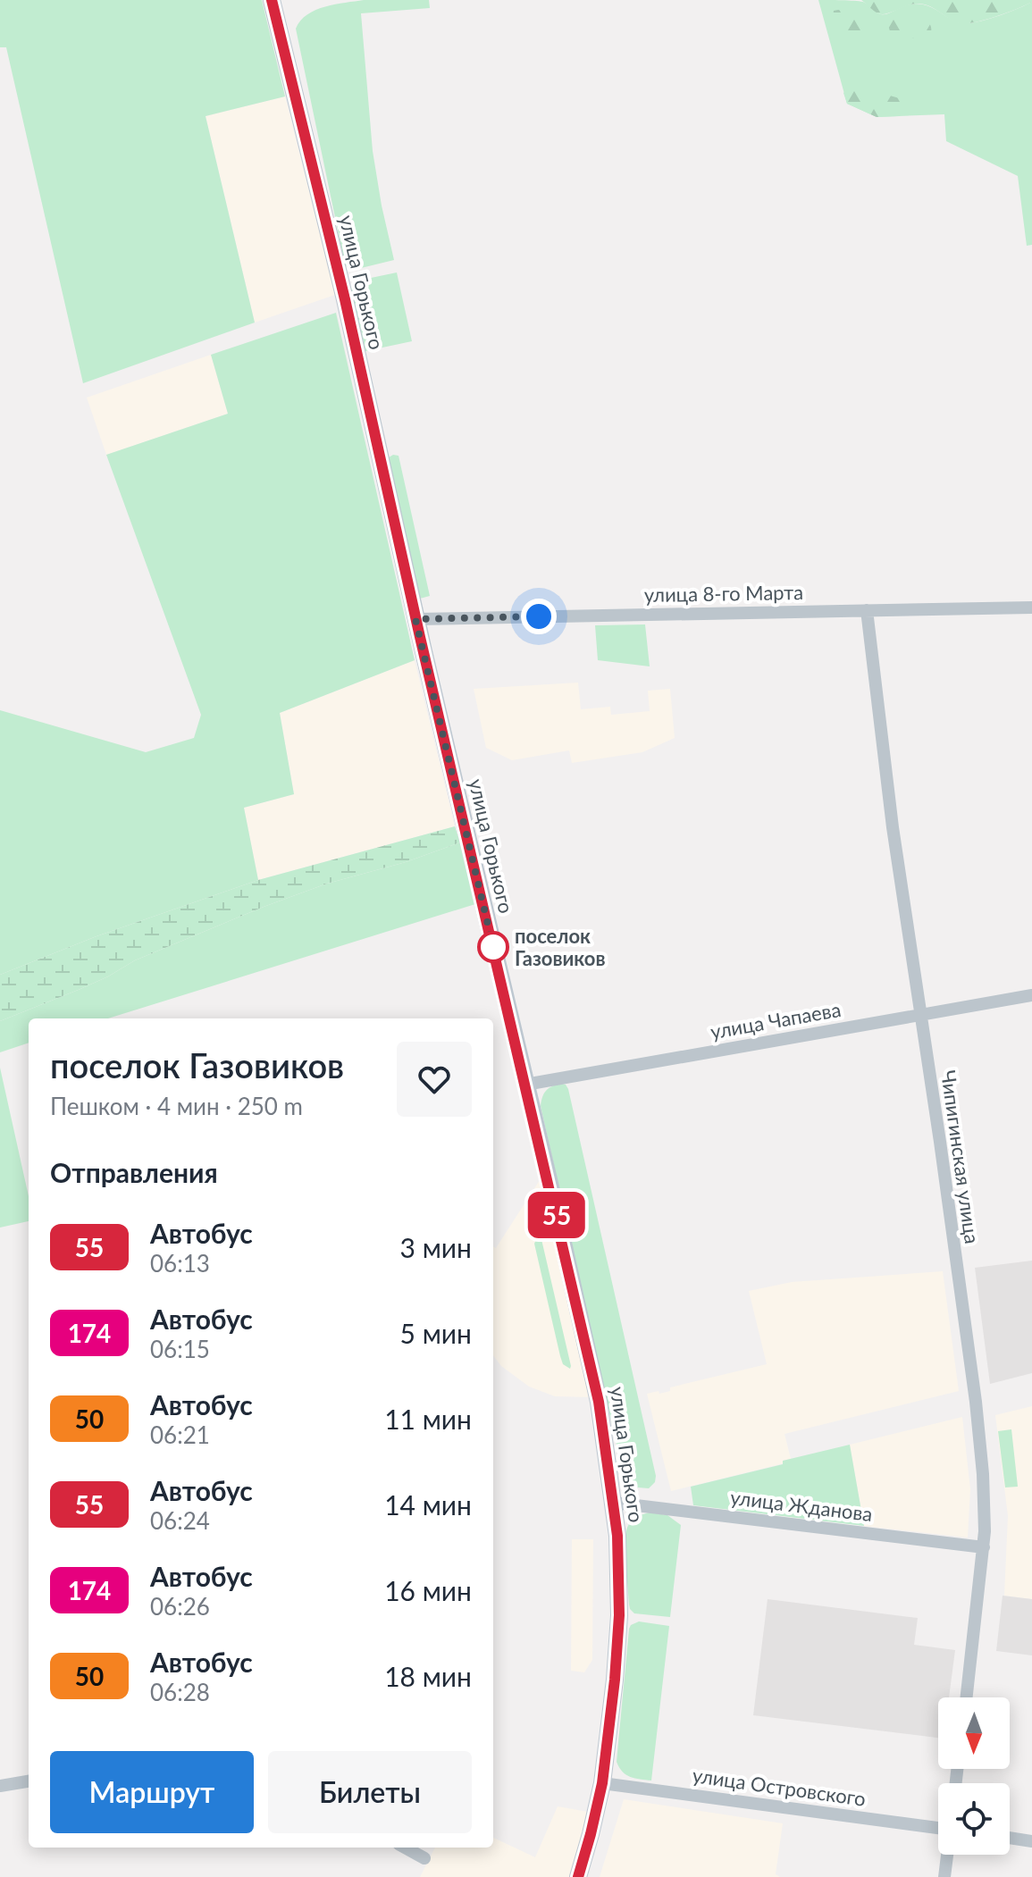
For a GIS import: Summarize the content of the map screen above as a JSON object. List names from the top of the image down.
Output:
{
  "streets": {
    "main road": ["улица Горького"],
    "street": [
      "улица 8-го Марта",
      "улица Чапаева",
      "Чипигинская улица",
      "улица Жданова",
      "улица Островского"
    ]
  },
  "crossings": [
    ["улица Горького", "улица 8-го Марта"],
    ["улица Горького", "улица Чапаева"],
    ["улица Горького", "улица Жданова"],
    ["улица Горького", "улица Островского"],
    ["улица 8-го Марта", "Чипигинская улица"],
    ["улица Чапаева", "Чипигинская улица"],
    ["Чипигинская улица", "улица Жданова"]
  ],
  "places": ["поселок Газовиков"],
  "lines": ["bus line 55"],
  "north": "bottom",
  "page": {
    "on_map": "55",
    "heading": [
      ["поселок Газовиков", "Пешком · 4 мин · 250 m"],
      "Отправления"
    ],
    "list": [
      {
        "mark": "55",
        "name": "Автобус",
        "note": "06:13",
        "value": "3 мин"
      },
      {
        "mark": "174",
        "name": "Автобус",
        "note": "06:15",
        "value": "5 мин"
      },
      {
        "mark": "50",
        "name": "Автобус",
        "note": "06:21",
        "value": "11 мин"
      },
      {
        "mark": "55",
        "name": "Автобус",
        "note": "06:24",
        "value": "14 мин"
      },
      {
        "mark": "174",
        "name": "Автобус",
        "note": "06:26",
        "value": "16 мин"
      },
      {
        "mark": "50",
        "name": "Автобус",
        "note": "06:28",
        "value": "18 мин"
      }
    ],
    "buttons": ["Маршрут", "Билеты"]
  }
}
